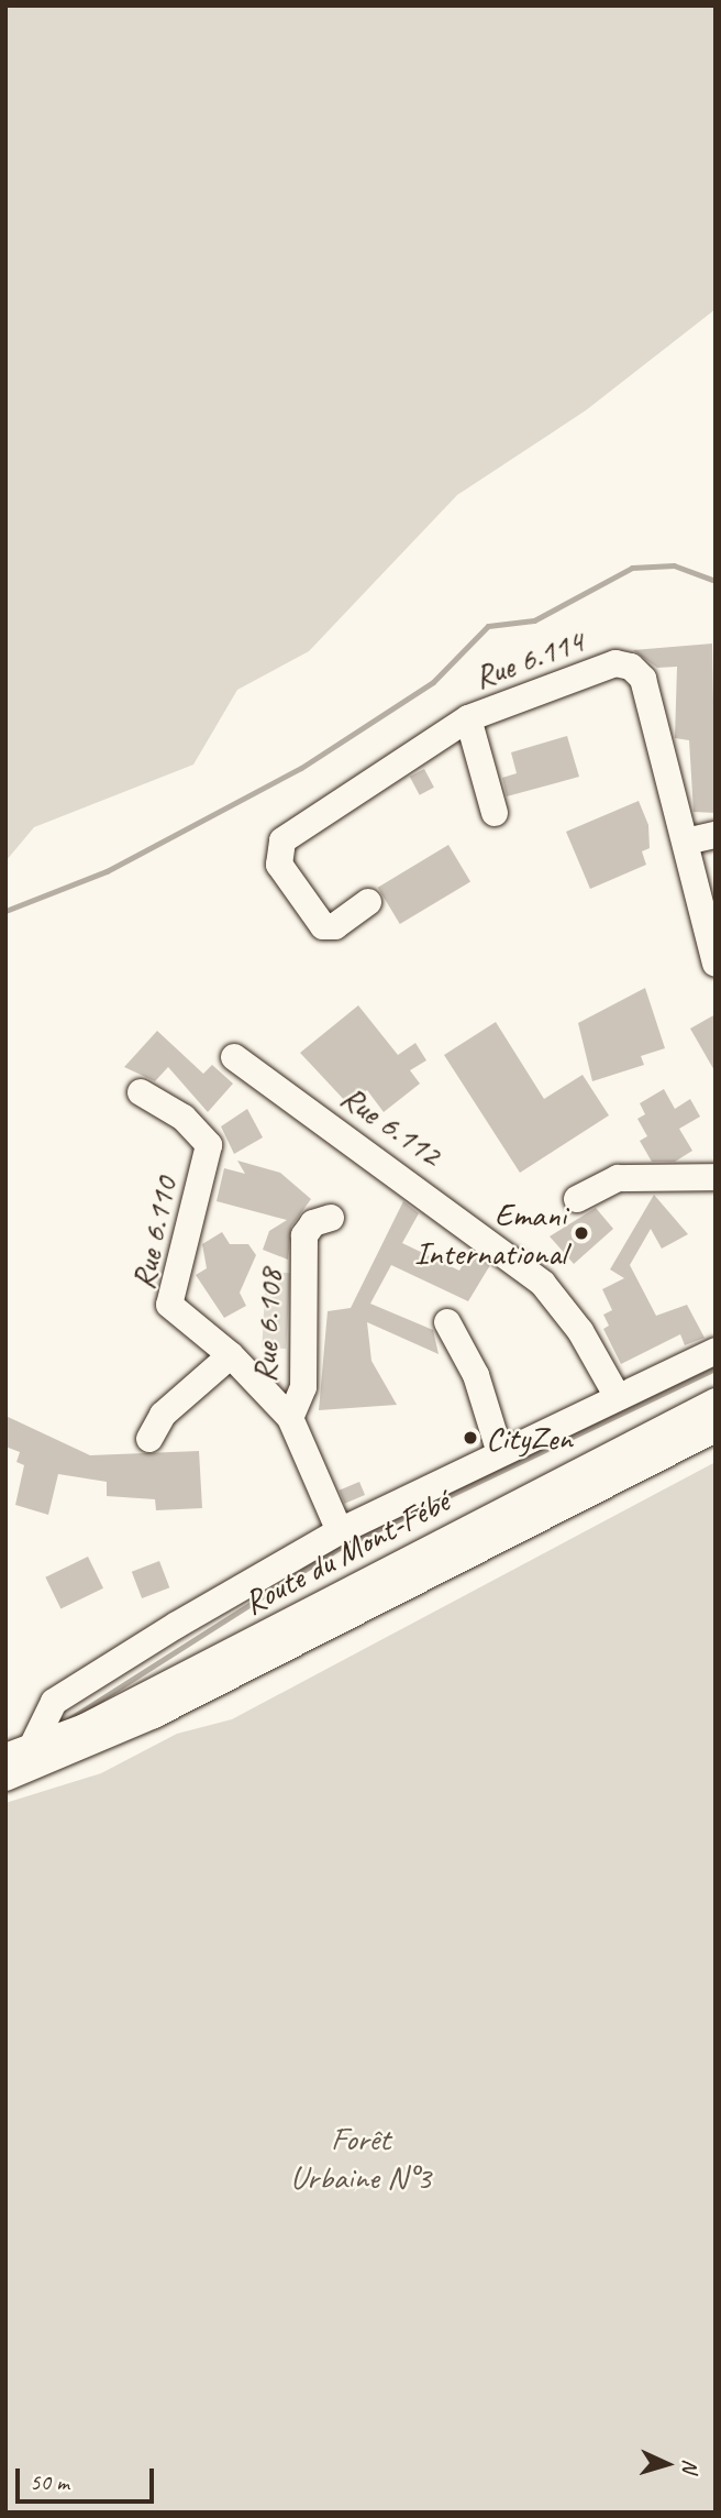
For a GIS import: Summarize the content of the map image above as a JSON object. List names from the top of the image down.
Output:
{
  "streets": {
    "street": [
      "Rue 6.114",
      "Rue 6.112",
      "Rue 6.110",
      "Rue 6.108",
      "Route du Mont-Fébé"
    ]
  },
  "crossings": [
    ["Rue 6.110", "Rue 6.108"]
  ],
  "parks": ["Forêt Urbaine N°3"],
  "places": ["Emani International", "CityZen"],
  "scale_bar": "50 m",
  "north": "right"
}
